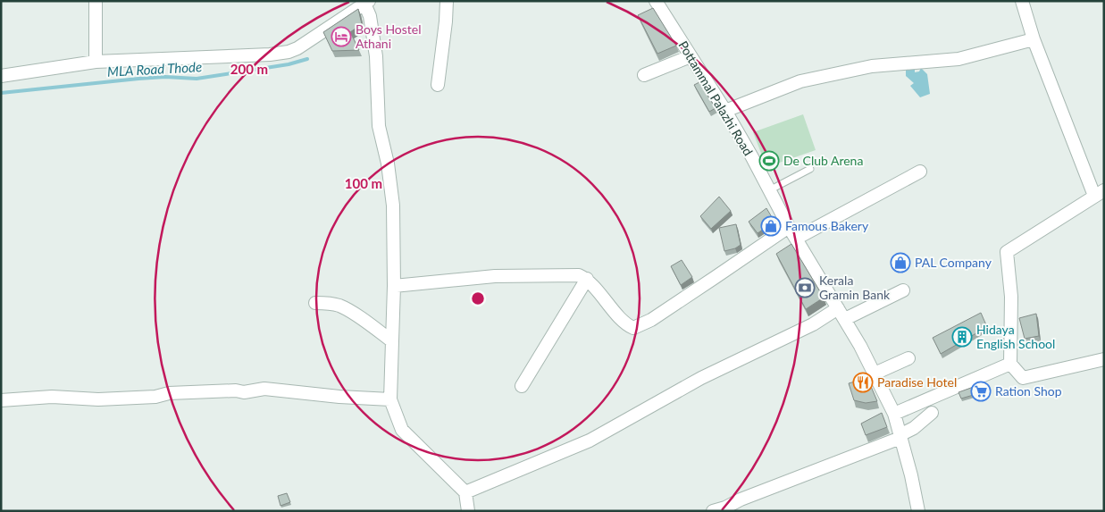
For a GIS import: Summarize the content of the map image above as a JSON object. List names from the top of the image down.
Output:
{
  "streets": {
    "street": ["Pottammal Palazhi Road"]
  },
  "water": ["MLA Road Thode"],
  "places": {
    "hotel": ["Boys Hostel Athani"],
    "sports": ["De Club Arena"],
    "shop": ["Famous Bakery", "PAL Company"],
    "bank": ["Kerala Gramin Bank"],
    "building": ["Hidaya English School"],
    "restaurant": ["Paradise Hotel"],
    "supermarket": ["Ration Shop"]
  },
  "rings": ["200 m", "100 m"]
}
